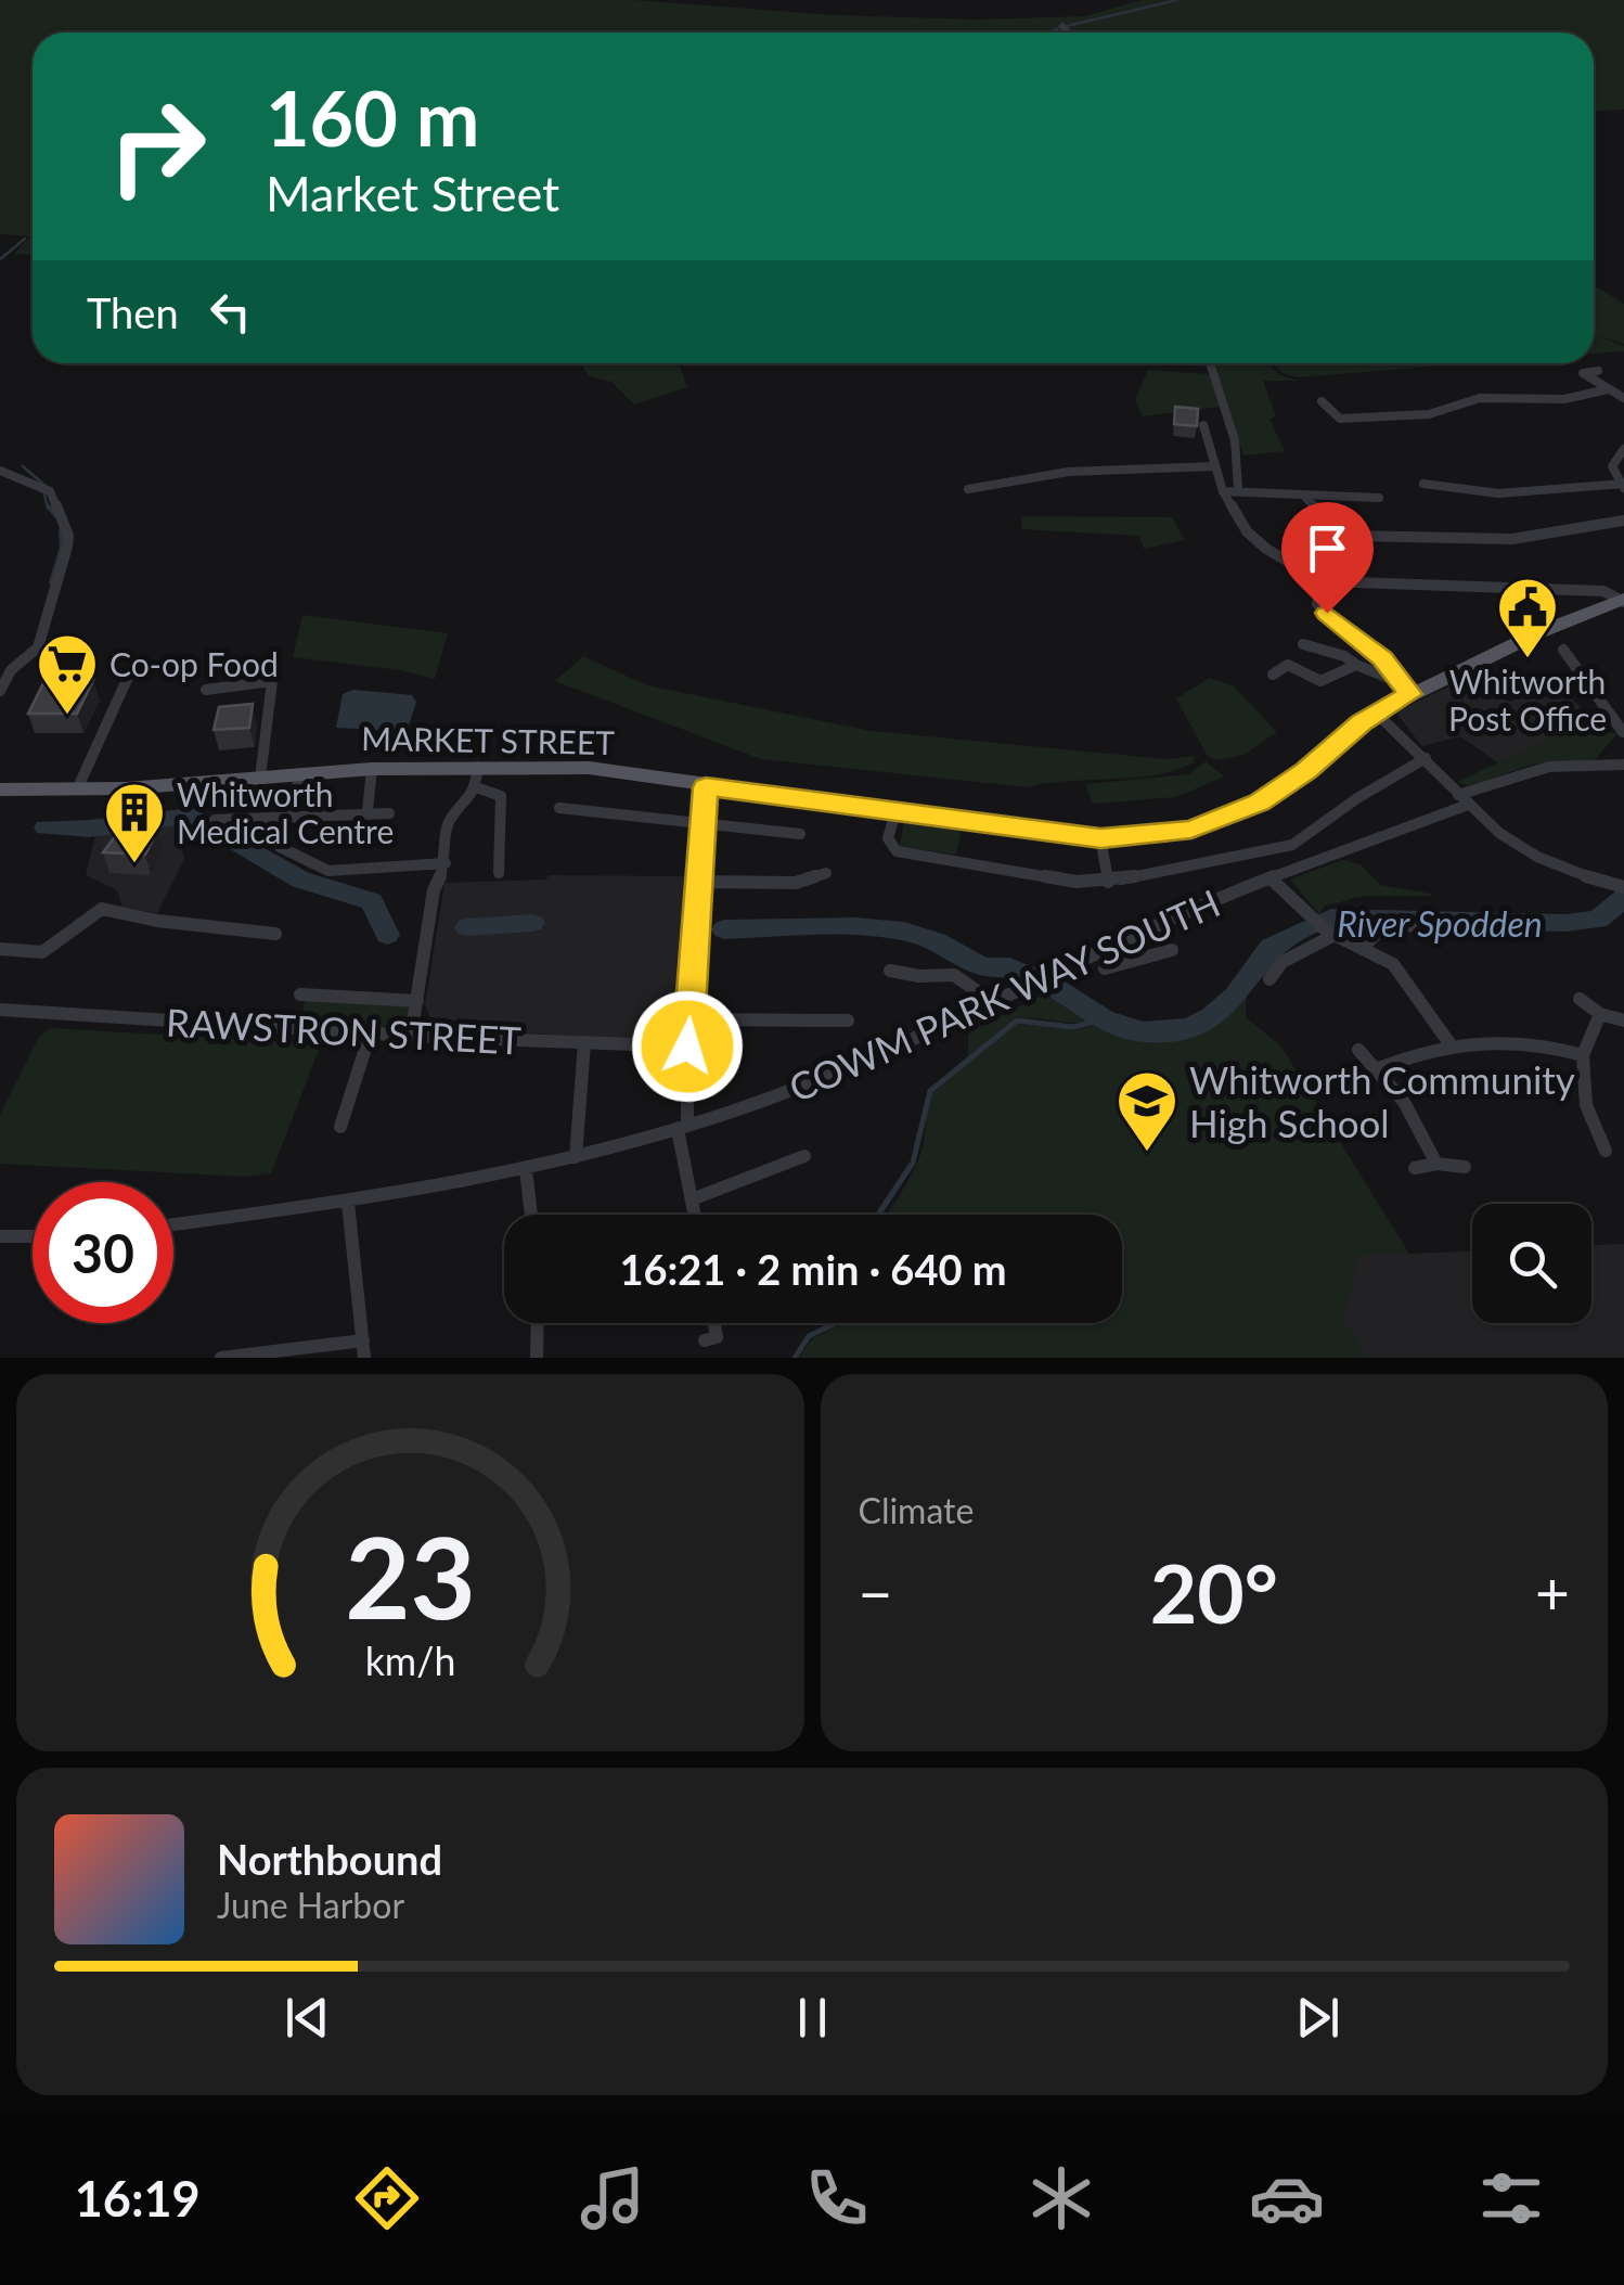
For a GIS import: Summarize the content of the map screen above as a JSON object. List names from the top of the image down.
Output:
{
  "streets": {
    "main road": ["MARKET STREET"],
    "street": ["COWM PARK WAY SOUTH", "RAWSTRON STREET"]
  },
  "water": ["River Spodden"],
  "places": {
    "public building": ["Whitworth Post Office"],
    "supermarket": ["Co-op Food"],
    "building": ["Whitworth Medical Centre"],
    "school or university": ["Whitworth Community High School"]
  },
  "page": {
    "turn": ["160 m", "Market Street"],
    "then": "Then",
    "limit": "30",
    "trip": "16:21 · 2 min · 640 m",
    "tile": "Climate",
    "heat": ["−", "20°", "+"],
    "song": ["Northbound", "June Harbor"],
    "tabs": "16:19",
    "gauge": ["23", "km/h"]
  }
}
